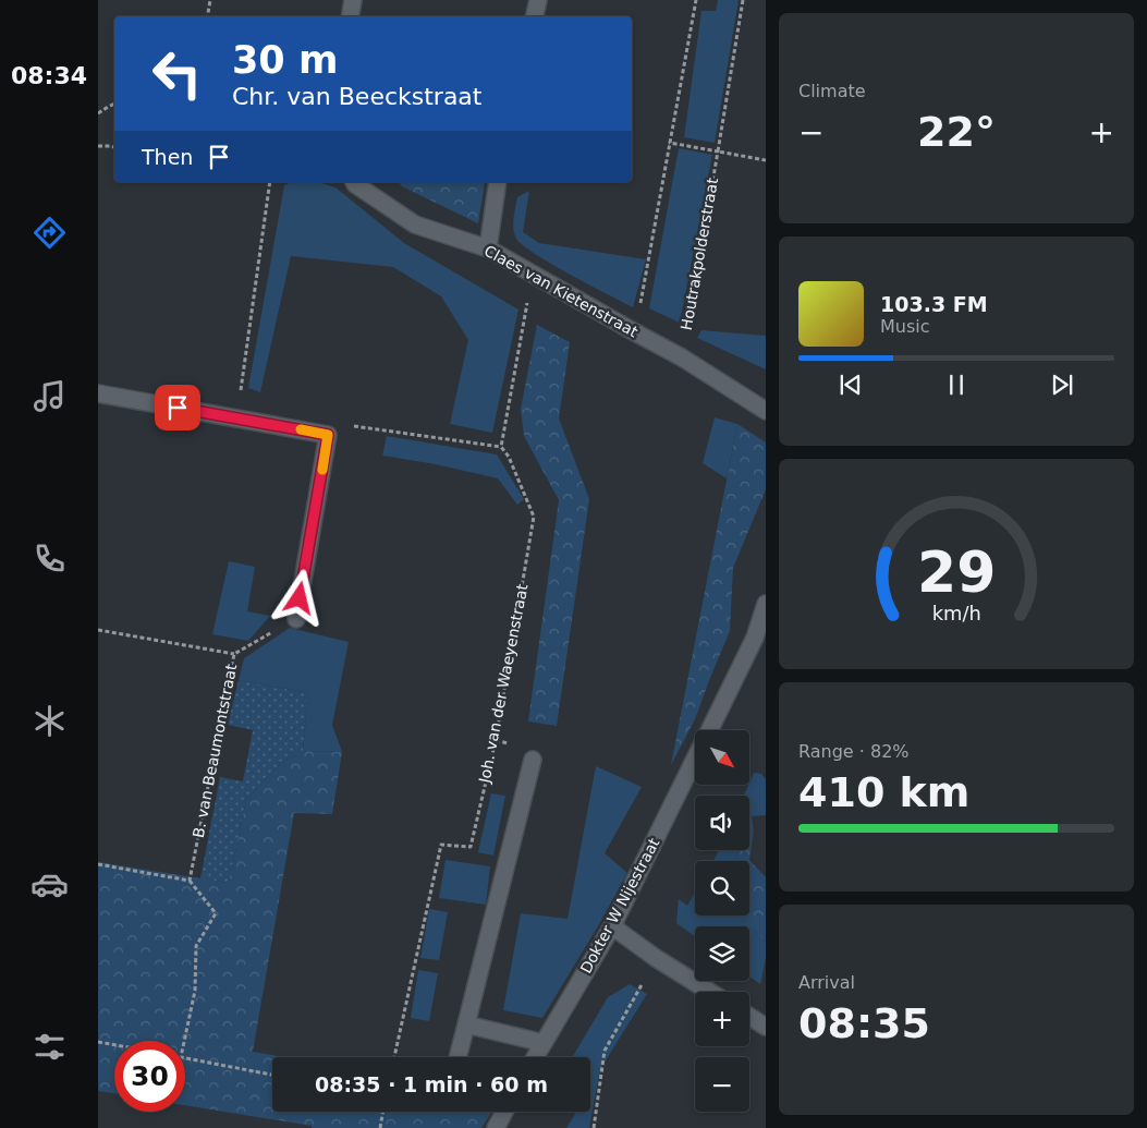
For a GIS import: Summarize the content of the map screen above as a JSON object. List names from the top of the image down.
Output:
{
  "streets": {
    "street": ["Claes van Kietenstraat", "Dokter W Nijestraat"],
    "path": ["Houtrakpolderstraat", "Joh. van der Waeyenstraat", "B. van Beaumontstraat"]
  },
  "crossings": [
    ["Houtrakpolderstraat", "Claes van Kietenstraat"]
  ],
  "north": "bottom right",
  "page": {
    "tabs": "08:34",
    "tile": [
      "Climate",
      ["Range · 82%", "410 km"],
      ["Arrival", "08:35"]
    ],
    "turn": ["30 m", "Chr. van Beeckstraat"],
    "heat": ["−", "22°", "+"],
    "then": "Then",
    "song": ["103.3 FM", "Music"],
    "map_buttons": ["+", "−"],
    "limit": "30",
    "trip": "08:35 · 1 min · 60 m",
    "gauge": ["29", "km/h"]
  }
}
